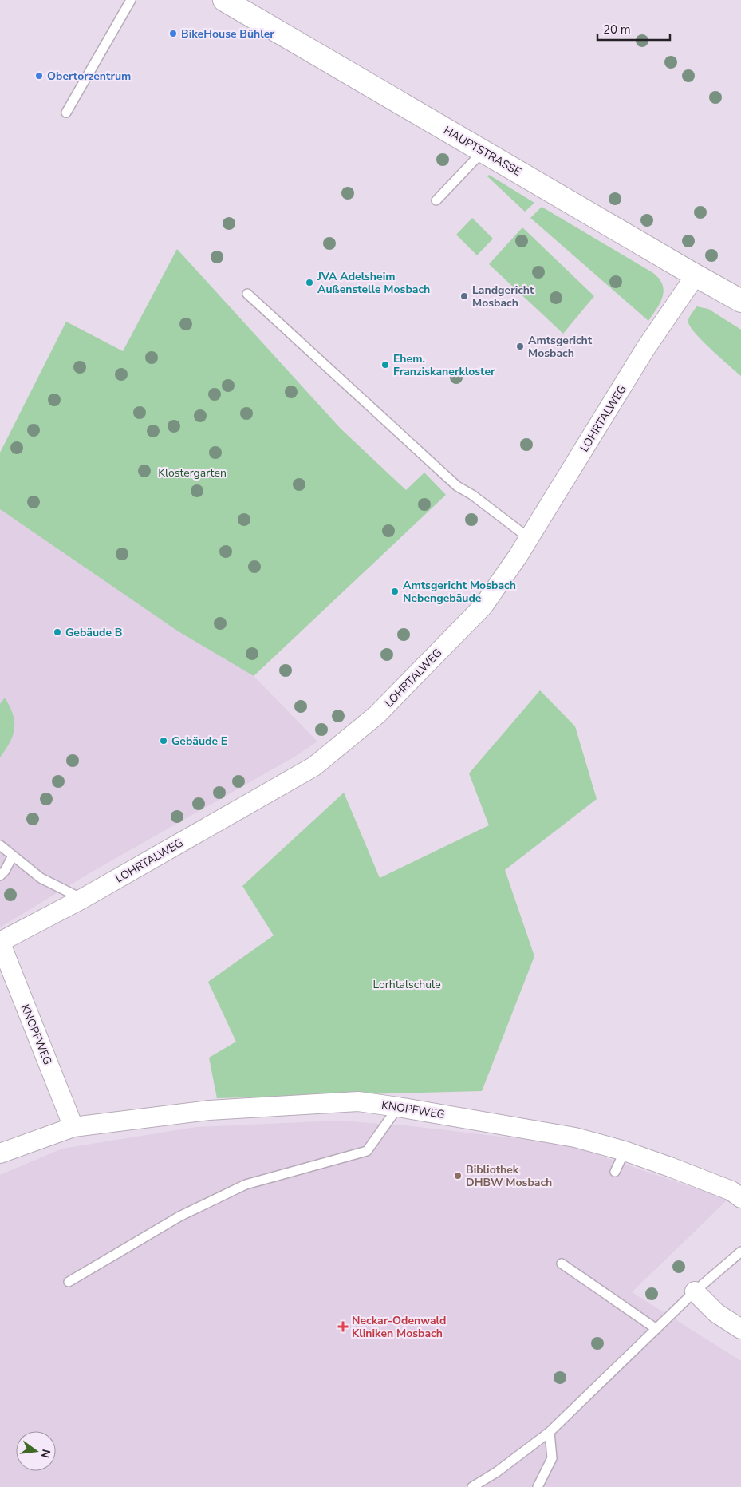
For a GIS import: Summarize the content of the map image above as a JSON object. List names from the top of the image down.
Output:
{
  "streets": {
    "street": ["HAUPTSTRASSE", "LOHRTALWEG", "KNOPFWEG"]
  },
  "crossings": [
    ["HAUPTSTRASSE", "LOHRTALWEG"],
    ["LOHRTALWEG", "KNOPFWEG"]
  ],
  "parks": ["Klostergarten", "Lorhtalschule"],
  "places": {
    "other": [
      "BikeHouse Bühler",
      "Obertorzentrum",
      "JVA Adelsheim Außenstelle Mosbach",
      "Landgericht Mosbach",
      "Amtsgericht Mosbach",
      "Ehem. Franziskanerkloster",
      "Amtsgericht Mosbach Nebengebäude",
      "Gebäude B",
      "Gebäude E",
      "Bibliothek DHBW Mosbach"
    ],
    "health": ["Neckar-Odenwald Kliniken Mosbach"]
  },
  "scale_bar": "20 m",
  "north": "right"
}
